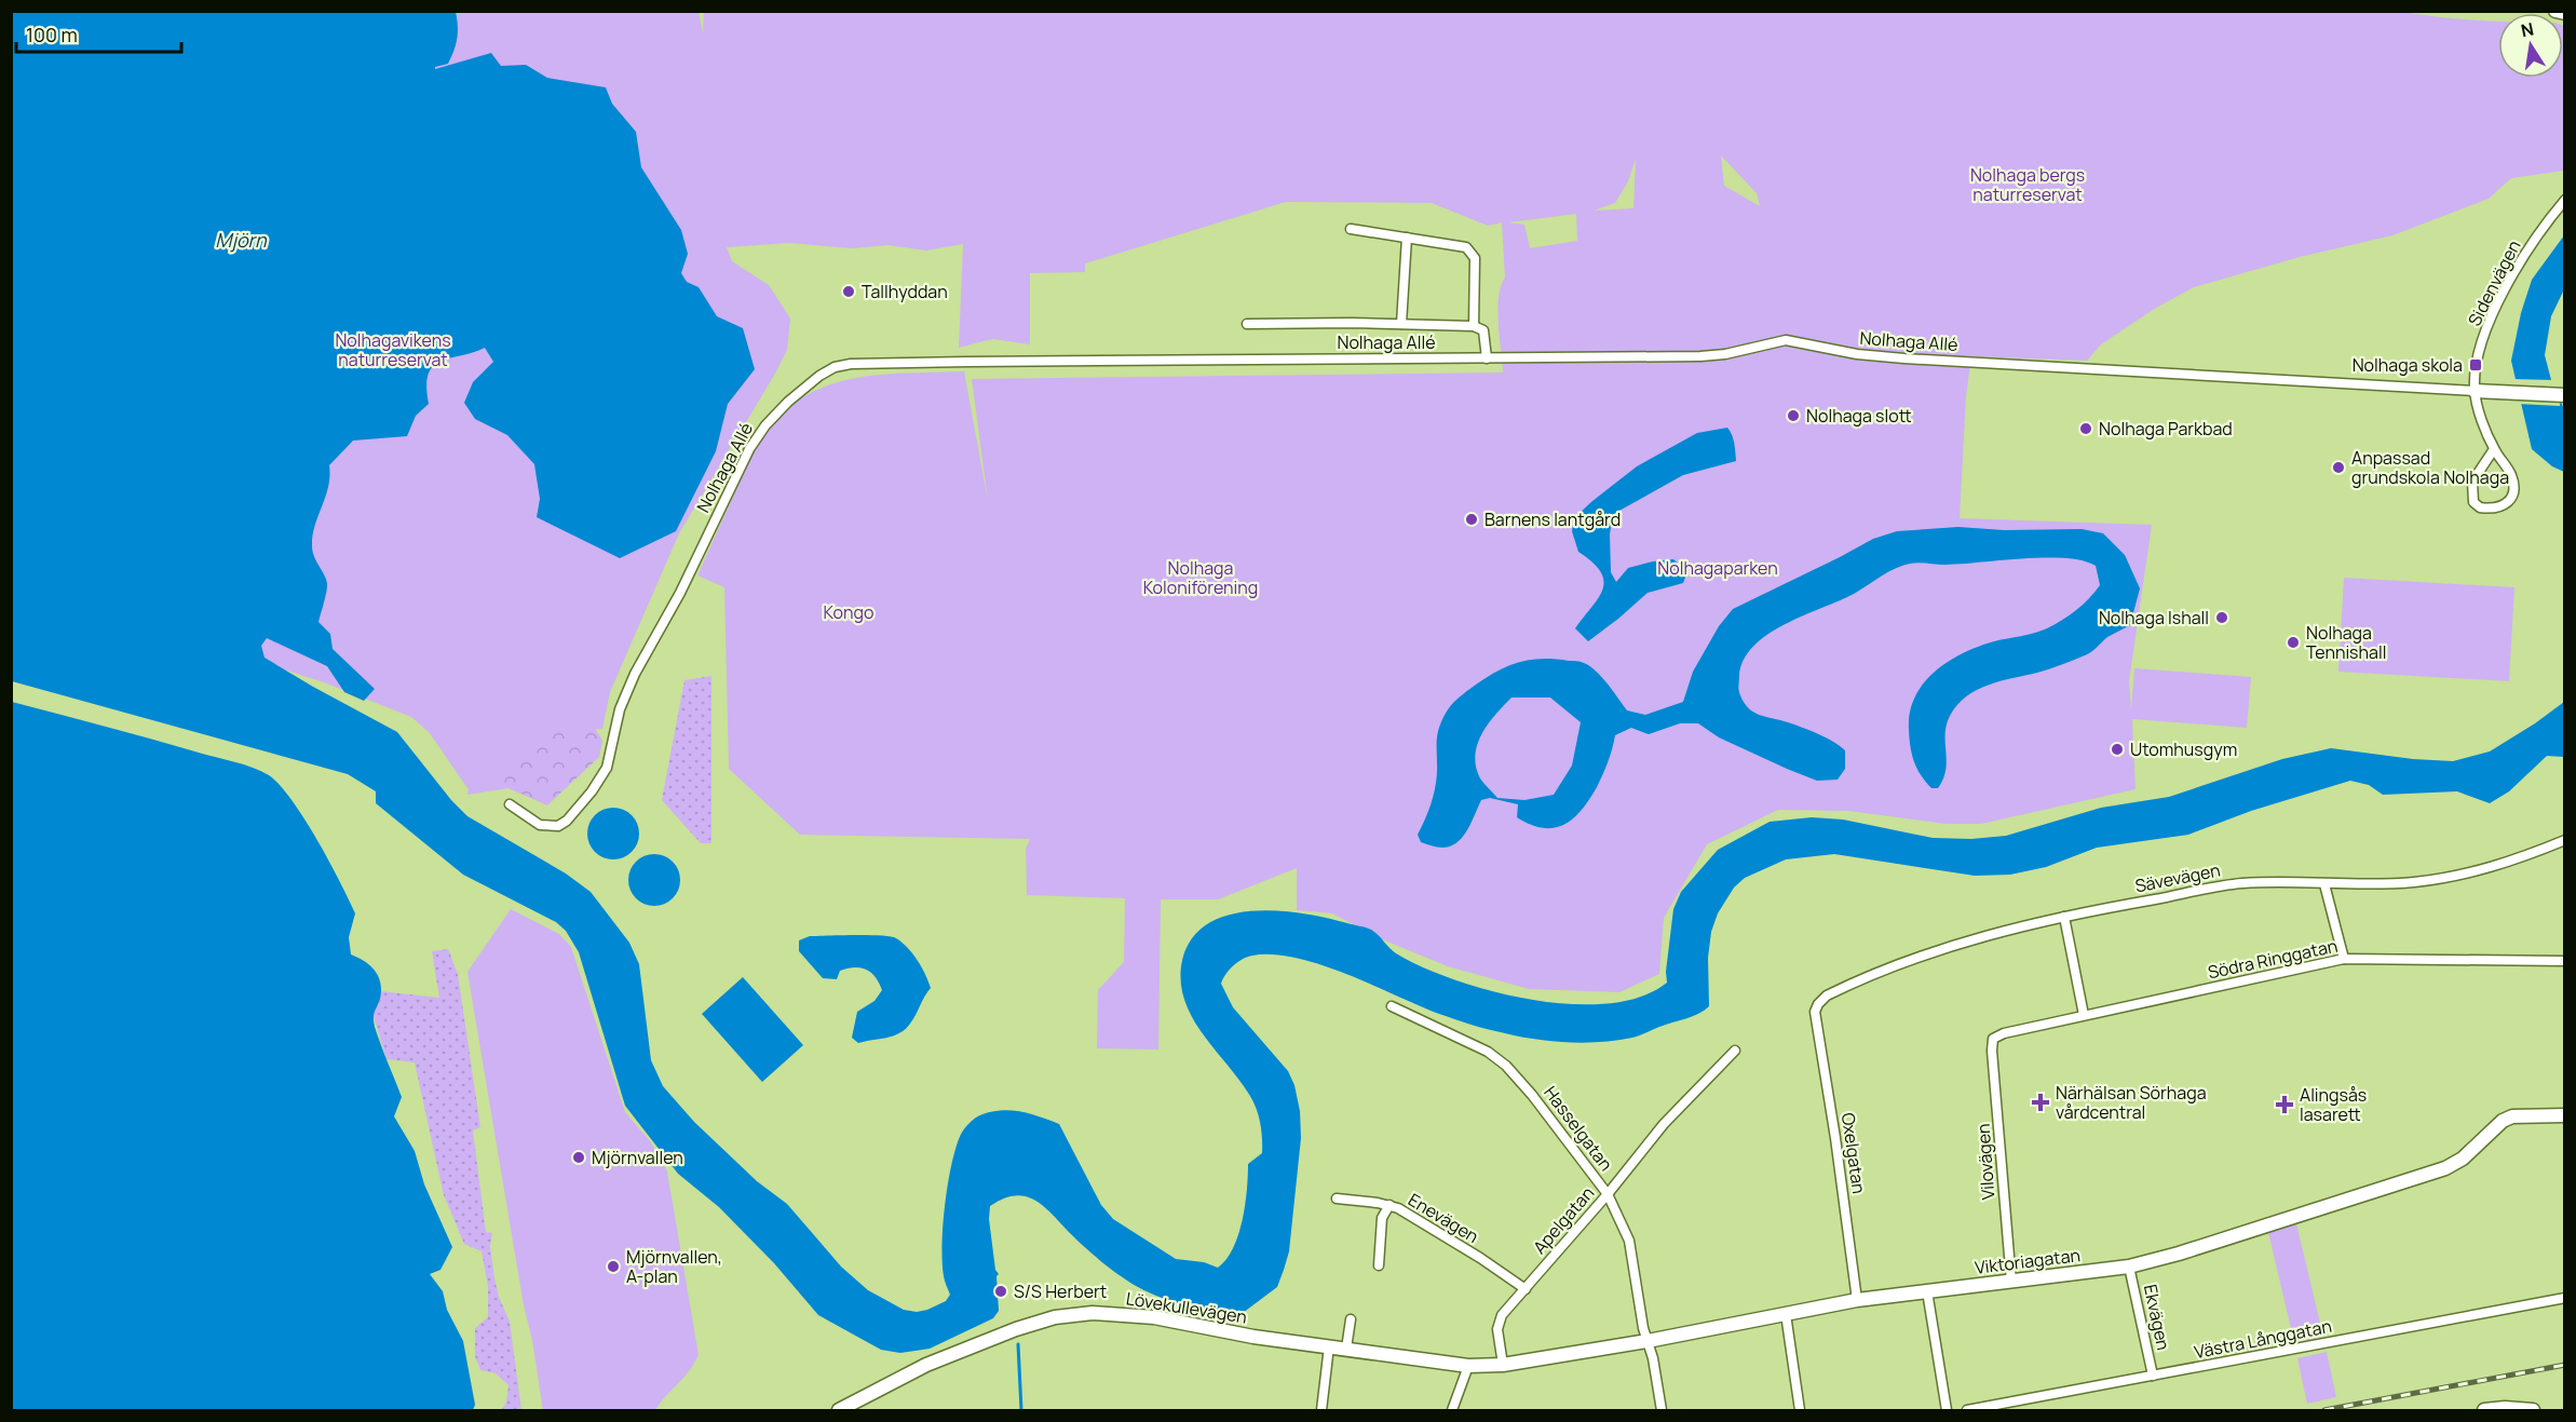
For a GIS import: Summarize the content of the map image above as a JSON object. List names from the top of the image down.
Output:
{
  "streets": {
    "street": [
      "Sidenvägen",
      "Nolhaga Allé",
      "Sävevägen",
      "Södra Ringgatan",
      "Hasselgatan",
      "Oxelgatan",
      "Vilovägen",
      "Enevägen",
      "Apelgatan",
      "Viktoriagatan",
      "Lövekullevägen",
      "Ekvägen",
      "Västra Långgatan"
    ]
  },
  "crossings": [
    ["Sidenvägen", "Nolhaga Allé"],
    ["Sävevägen", "Oxelgatan"],
    ["Södra Ringgatan", "Vilovägen"],
    ["Hasselgatan", "Apelgatan"],
    ["Hasselgatan", "Viktoriagatan"],
    ["Oxelgatan", "Viktoriagatan"],
    ["Vilovägen", "Viktoriagatan"],
    ["Enevägen", "Apelgatan"],
    ["Apelgatan", "Viktoriagatan"],
    ["Viktoriagatan", "Lövekullevägen"],
    ["Viktoriagatan", "Ekvägen"],
    ["Ekvägen", "Västra Långgatan"]
  ],
  "water": ["Mjörn"],
  "parks": [
    "Nolhaga bergs naturreservat",
    "Nolhagavikens naturreservat",
    "Nolhaga Koloniförening",
    "Nolhagaparken",
    "Kongo"
  ],
  "places": {
    "other": [
      "Tallhyddan",
      "Nolhaga slott",
      "Nolhaga Parkbad",
      "Anpassad grundskola Nolhaga",
      "Barnens lantgård",
      "Nolhaga Ishall",
      "Nolhaga Tennishall",
      "Utomhusgym",
      "Mjörnvallen",
      "Mjörnvallen, A-plan",
      "S/S Herbert"
    ],
    "transit": ["Nolhaga skola"],
    "health": ["Närhälsan Sörhaga vårdcentral", "Alingsås lasarett"]
  },
  "scale_bar": "100 m",
  "north": "top"
}
